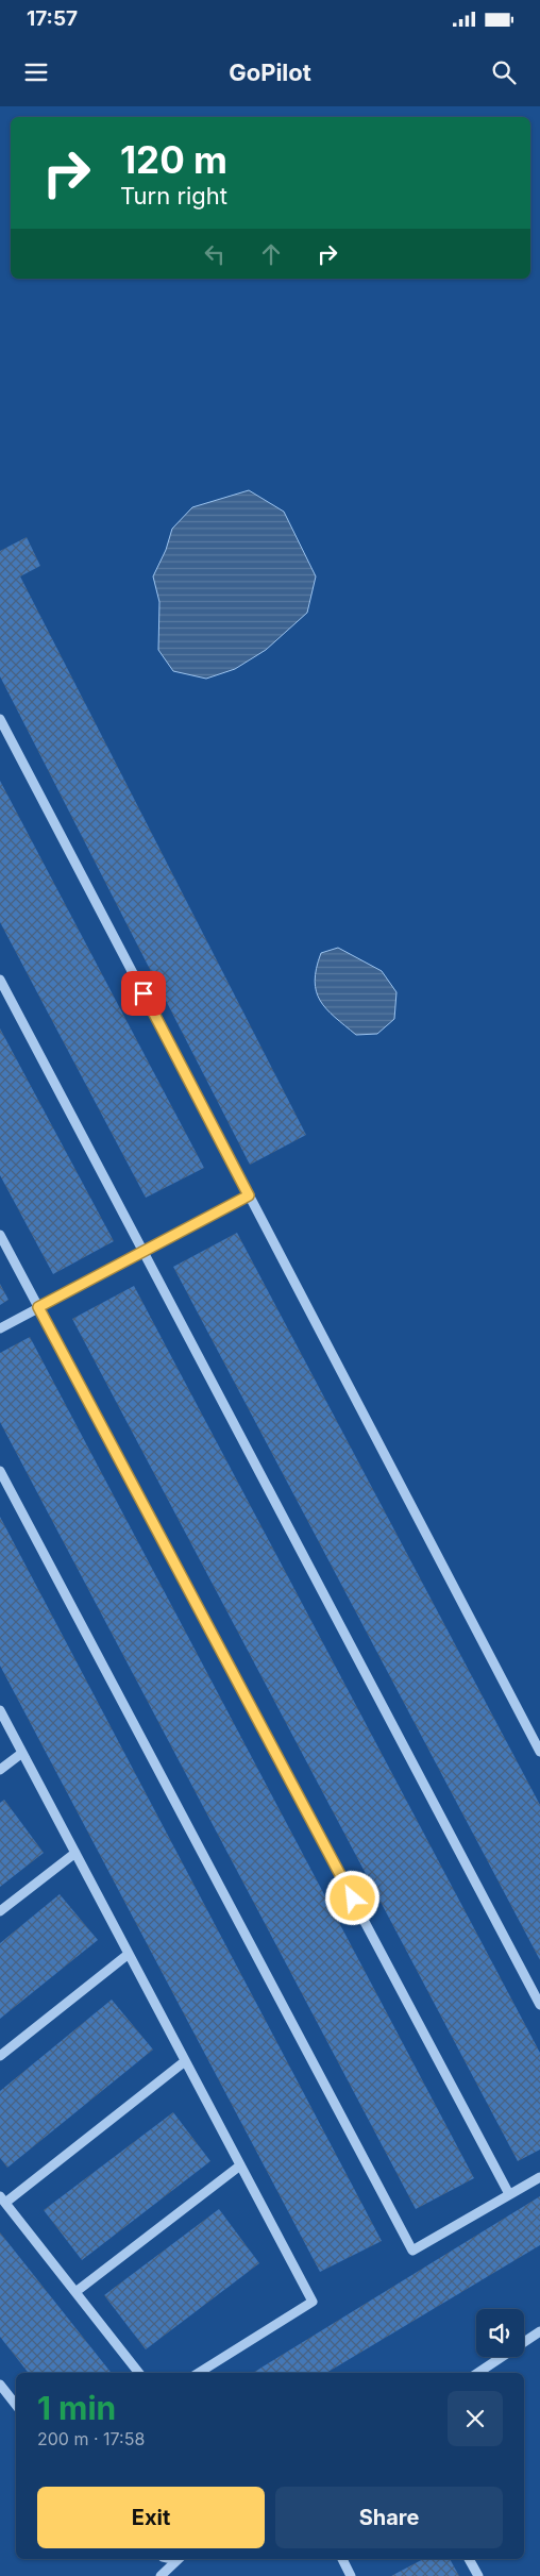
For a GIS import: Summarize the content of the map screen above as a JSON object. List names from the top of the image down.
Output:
{
  "page": {
    "status": "17:57",
    "header": "GoPilot",
    "turn": ["120 m", "Turn right"],
    "heading": ["1 min", "200 m · 17:58"],
    "buttons": ["Exit", "Share"]
  }
}
